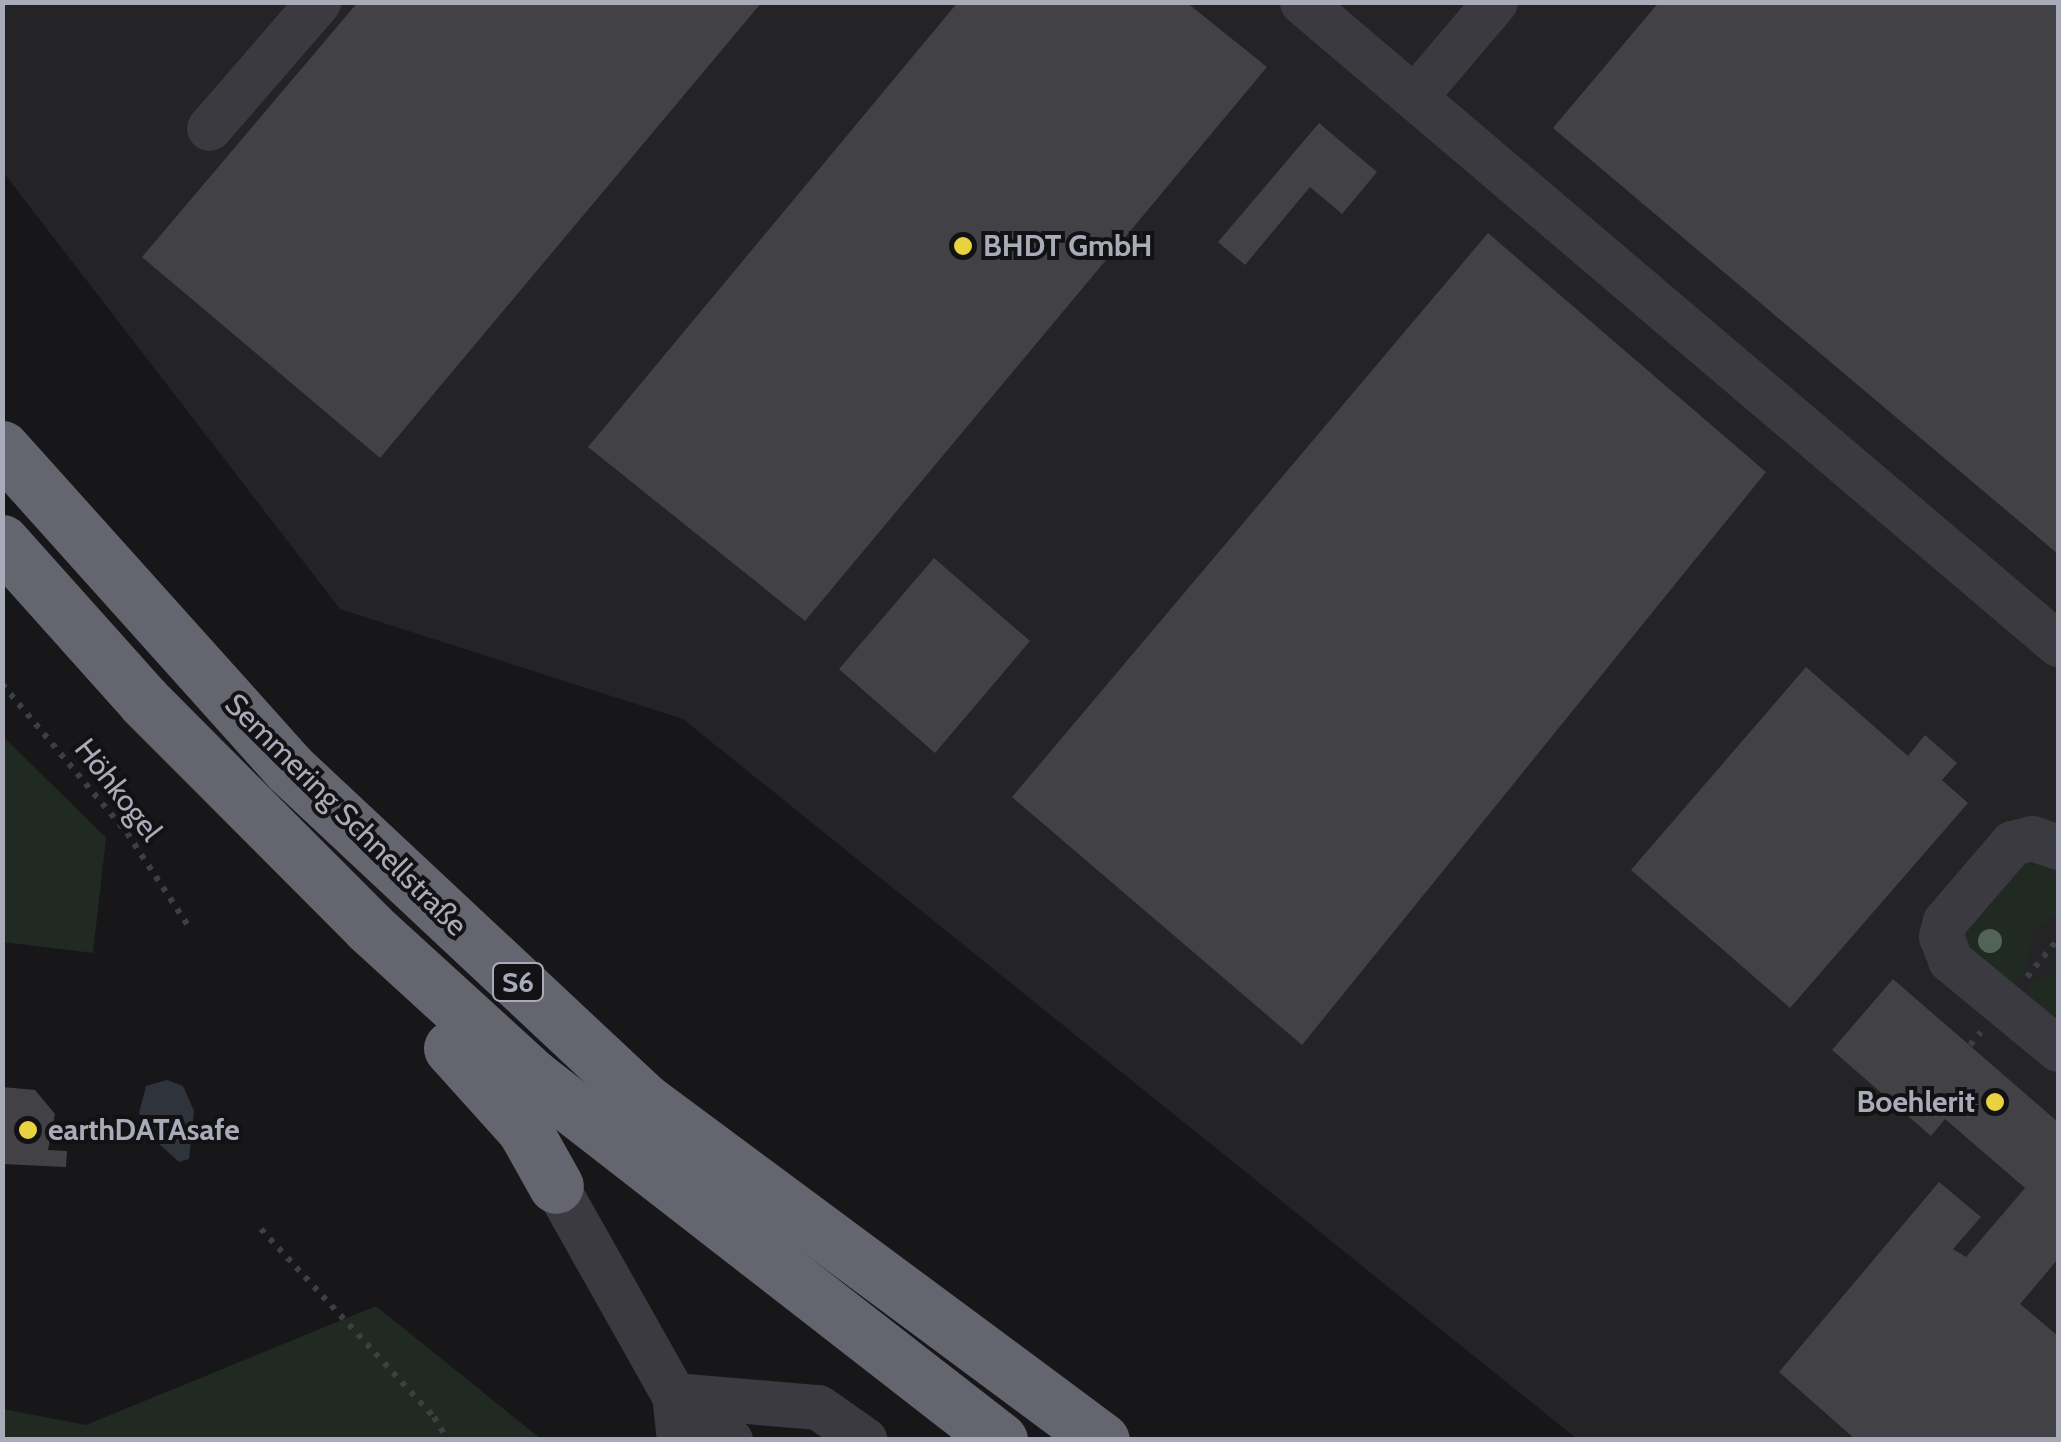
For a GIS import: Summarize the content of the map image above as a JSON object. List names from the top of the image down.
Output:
{
  "streets": {
    "highway": ["Semmering Schnellstraße", "S6"],
    "path": ["Höhkogel"]
  },
  "places": ["BHDT GmbH", "Boehlerit", "earthDATAsafe"]
}
